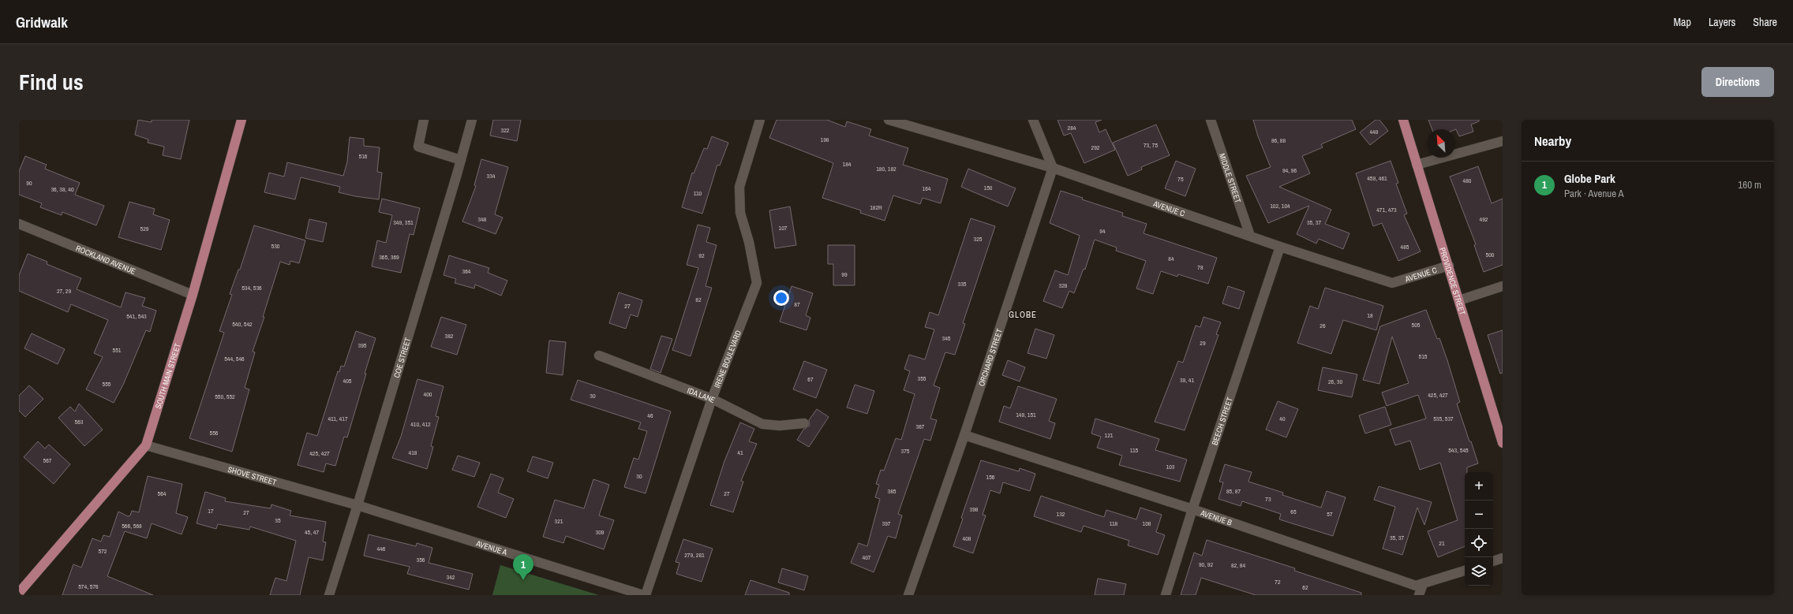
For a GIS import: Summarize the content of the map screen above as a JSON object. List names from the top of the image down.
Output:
{
  "streets": {
    "main road": ["PROVIDENCE STREET", "SOUTH MAIN STREET"],
    "street": [
      "MIDDLE STREET",
      "AVENUE C",
      "ROCKLAND AVENUE",
      "ORCHARD STREET",
      "COE STREET",
      "IRENE BOULEVARD",
      "IDA LANE",
      "BEECH STREET",
      "SHOVE STREET",
      "AVENUE B",
      "AVENUE A"
    ]
  },
  "crossings": [
    ["MIDDLE STREET", "AVENUE C"],
    ["AVENUE C", "PROVIDENCE STREET"],
    ["AVENUE C", "ORCHARD STREET"],
    ["AVENUE C", "BEECH STREET"],
    ["ROCKLAND AVENUE", "SOUTH MAIN STREET"],
    ["ORCHARD STREET", "AVENUE B"],
    ["COE STREET", "SHOVE STREET"],
    ["COE STREET", "AVENUE A"],
    ["IRENE BOULEVARD", "IDA LANE"],
    ["IRENE BOULEVARD", "AVENUE A"],
    ["SOUTH MAIN STREET", "SHOVE STREET"],
    ["BEECH STREET", "AVENUE B"],
    ["SHOVE STREET", "AVENUE A"]
  ],
  "districts": ["GLOBE"],
  "house_numbers": [
    "284",
    "322",
    "449",
    "198",
    "86, 88",
    "73, 75",
    "292",
    "516",
    "184",
    "180, 182",
    "94, 96",
    "334",
    "459, 461",
    "75",
    "480",
    "90",
    "150",
    "164",
    "36, 38, 40",
    "110",
    "102, 104",
    "182R",
    "471, 473",
    "348",
    "492",
    "349, 351",
    "35, 37",
    "107",
    "529",
    "94",
    "325",
    "530",
    "485",
    "500",
    "92",
    "365, 369",
    "84",
    "78",
    "364",
    "99",
    "335",
    "328",
    "534, 536",
    "27, 29",
    "82",
    "87",
    "27",
    "18",
    "541, 543",
    "540, 542",
    "505",
    "26",
    "382",
    "345",
    "29",
    "395",
    "551",
    "515",
    "544, 546",
    "355",
    "67",
    "39, 41",
    "405",
    "26, 30",
    "555",
    "400",
    "425, 427",
    "30",
    "550, 552",
    "149, 151",
    "46",
    "411, 417",
    "40",
    "535, 537",
    "563",
    "410, 412",
    "367",
    "556",
    "121",
    "115",
    "543, 545",
    "375",
    "418",
    "41",
    "425, 427",
    "567",
    "103",
    "30",
    "156",
    "385",
    "85, 87",
    "564",
    "27",
    "73",
    "398",
    "17",
    "65",
    "27",
    "132",
    "57",
    "35",
    "321",
    "397",
    "118",
    "108",
    "566, 568",
    "45, 47",
    "309",
    "35, 37",
    "408",
    "21",
    "446",
    "572",
    "279, 281",
    "407",
    "356",
    "90, 92",
    "82, 84",
    "342",
    "72",
    "574, 576",
    "62"
  ],
  "north": "top left",
  "page": {
    "header": "Gridwalk",
    "nav": ["Map", "Layers", "Share"],
    "title": "Find us",
    "buttons": "Directions",
    "heading": "Nearby",
    "list": [
      {
        "mark": "1",
        "name": "Globe Park",
        "note": "Park · Avenue A",
        "value": "160 m"
      }
    ],
    "map_buttons": ["+", "−"],
    "pins": "1"
  }
}
